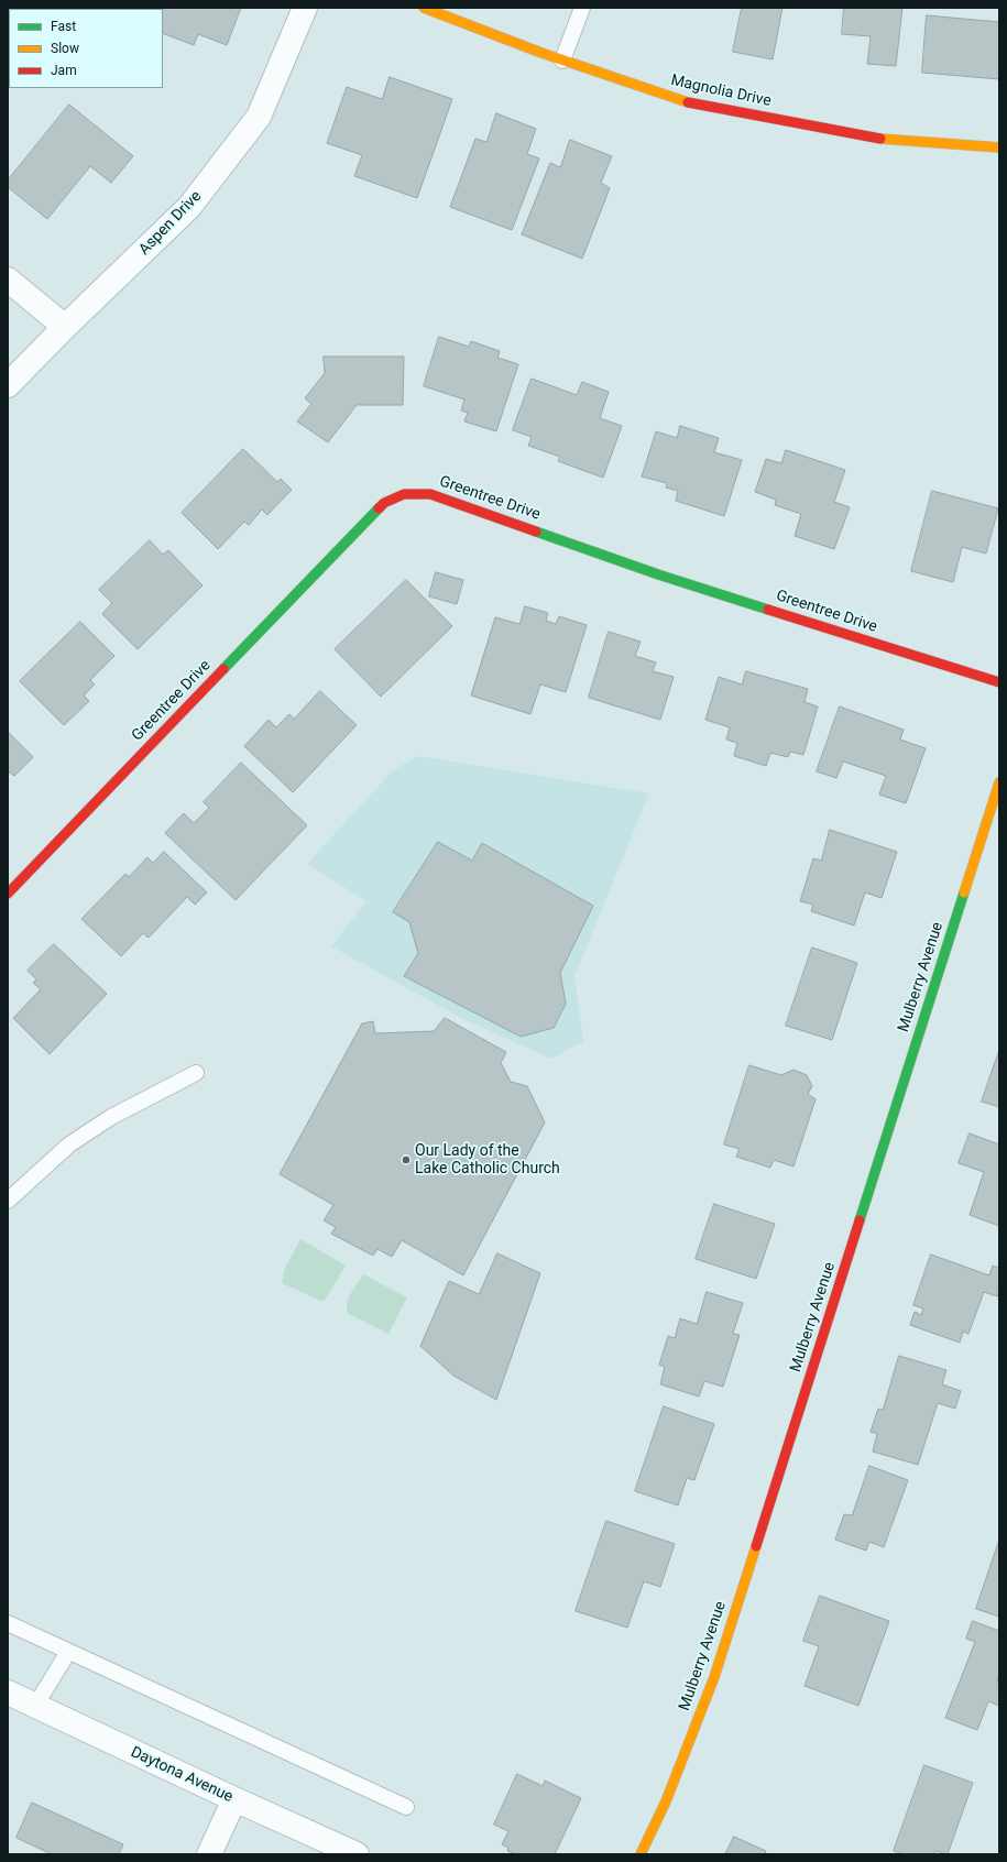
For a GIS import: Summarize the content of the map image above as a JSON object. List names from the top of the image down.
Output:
{
  "streets": {
    "street": [
      "Magnolia Drive",
      "Aspen Drive",
      "Greentree Drive",
      "Mulberry Avenue",
      "Daytona Avenue"
    ]
  },
  "places": ["Our Lady of the Lake Catholic Church"],
  "legend": ["Fast", "Slow", "Jam"]
}
